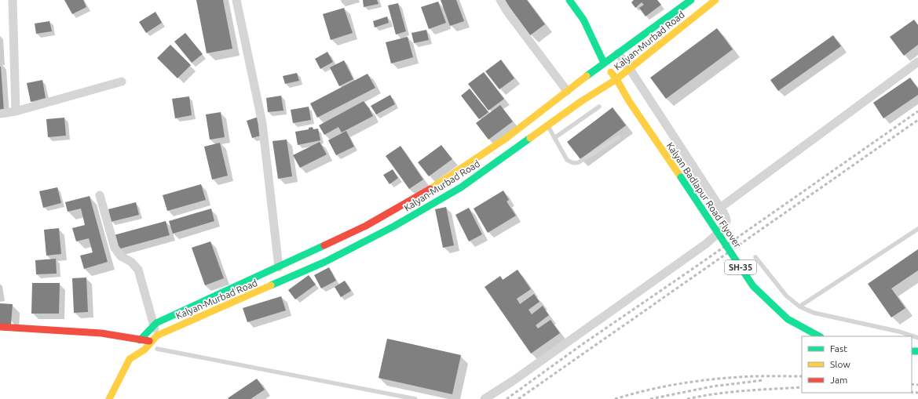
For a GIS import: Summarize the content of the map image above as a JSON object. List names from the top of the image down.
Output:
{
  "streets": {
    "main road": ["Kalyan-Murbad Road", "Kalyan Badlapur Road Flyover", "SH-35"]
  },
  "crossings": [
    ["Kalyan-Murbad Road", "Kalyan Badlapur Road Flyover"],
    ["Kalyan-Murbad Road", "SH-35"],
    ["Kalyan Badlapur Road Flyover", "SH-35"]
  ],
  "legend": ["Fast", "Slow", "Jam"]
}
